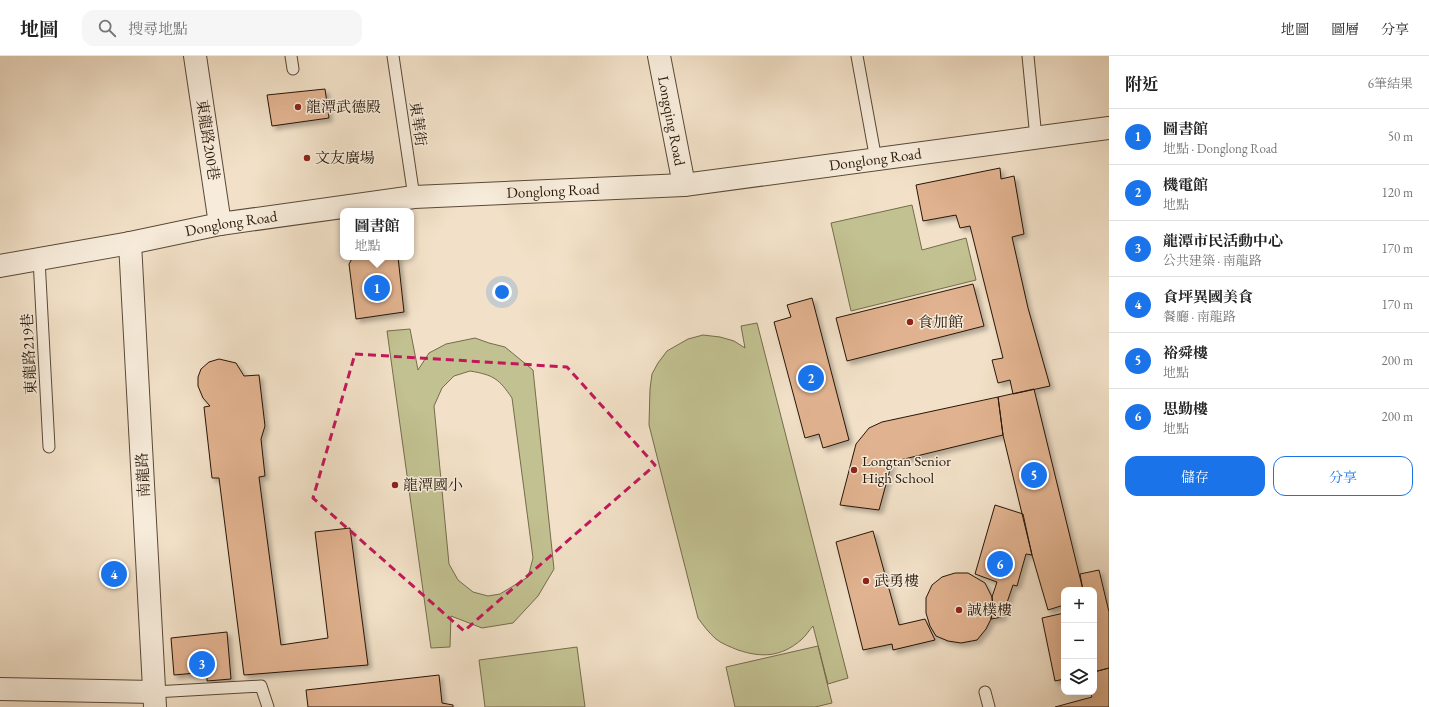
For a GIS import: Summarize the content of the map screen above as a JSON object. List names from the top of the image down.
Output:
{
  "streets": {
    "street": [
      "Longqing Road",
      "東龍路200巷",
      "Donglong Road",
      "南龍路"
    ],
    "lane": ["東華街", "東龍路219巷"]
  },
  "crossings": [
    ["Longqing Road", "Donglong Road"],
    ["東華街", "Donglong Road"],
    ["東龍路200巷", "Donglong Road"],
    ["Donglong Road", "東龍路219巷"],
    ["Donglong Road", "南龍路"]
  ],
  "places": [
    "龍潭武德殿",
    "文友廣場",
    "食加館",
    "Longtan Senior High School",
    "龍潭國小",
    "武勇樓",
    "誠樸樓"
  ],
  "page": {
    "header": "地圖",
    "search": "搜尋地點",
    "nav": ["地圖", "圖層", "分享"],
    "heading": ["附近", "6筆結果"],
    "list": [
      {
        "mark": "1",
        "name": "圖書館",
        "note": "地點 · Donglong Road",
        "value": "50 m"
      },
      {
        "mark": "2",
        "name": "機電館",
        "note": "地點",
        "value": "120 m"
      },
      {
        "mark": "3",
        "name": "龍潭市民活動中心",
        "note": "公共建築 · 南龍路",
        "value": "170 m"
      },
      {
        "mark": "4",
        "name": "食坪異國美食",
        "note": "餐廳 · 南龍路",
        "value": "170 m"
      },
      {
        "mark": "5",
        "name": "裕舜樓",
        "note": "地點",
        "value": "200 m"
      },
      {
        "mark": "6",
        "name": "思勤樓",
        "note": "地點",
        "value": "200 m"
      }
    ],
    "popup": ["圖書館", "地點"],
    "pins": [
      "1",
      "2",
      "5",
      "6",
      "4",
      "3"
    ],
    "buttons": ["儲存", "分享"],
    "map_buttons": ["+", "−"]
  }
}
